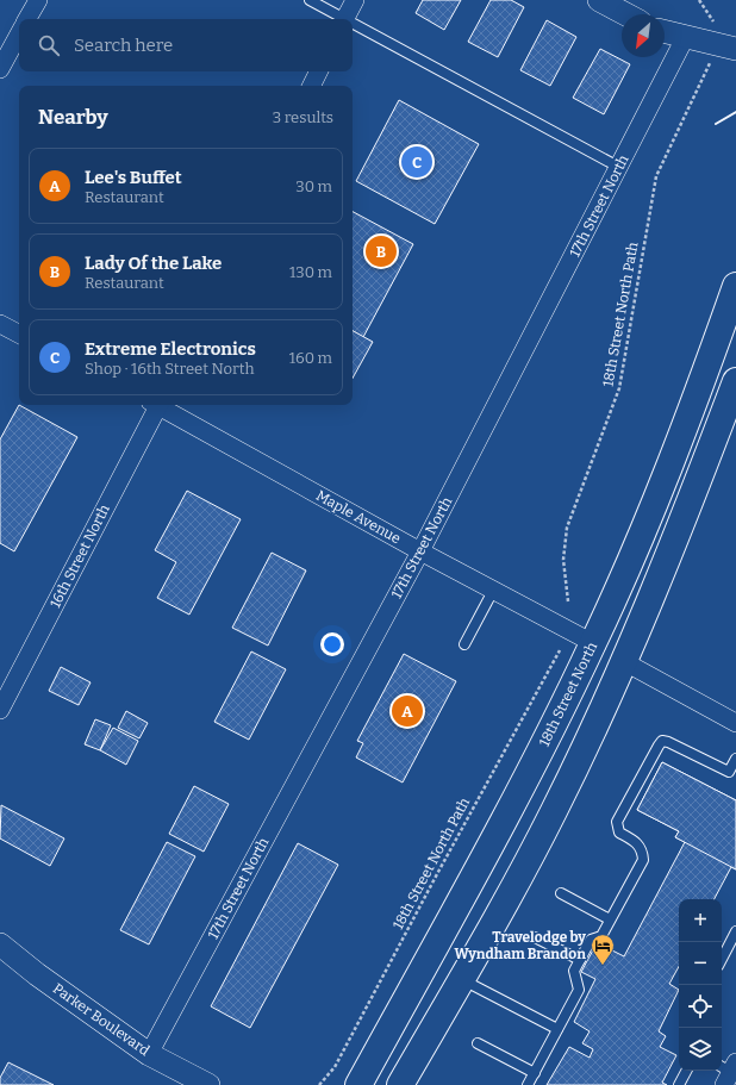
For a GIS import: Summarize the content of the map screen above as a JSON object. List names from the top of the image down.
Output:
{
  "streets": {
    "main road": ["18th Street North"],
    "street": [
      "17th Street North",
      "Maple Avenue",
      "16th Street North",
      "Parker Boulevard"
    ],
    "path": ["18th Street North Path"]
  },
  "crossings": [
    ["17th Street North", "Maple Avenue"],
    ["17th Street North", "Parker Boulevard"],
    ["Maple Avenue", "18th Street North"]
  ],
  "places": {
    "hotel": ["Travelodge by Wyndham Brandon"]
  },
  "north": "bottom left",
  "page": {
    "search": "Search here",
    "heading": ["Nearby", "3 results"],
    "pins": ["C", "B", "A"],
    "list": [
      {
        "mark": "A",
        "name": "Lee's Buffet",
        "note": "Restaurant",
        "value": "30 m"
      },
      {
        "mark": "B",
        "name": "Lady Of the Lake",
        "note": "Restaurant",
        "value": "130 m"
      },
      {
        "mark": "C",
        "name": "Extreme Electronics",
        "note": "Shop · 16th Street North",
        "value": "160 m"
      }
    ],
    "map_buttons": ["+", "−"]
  }
}
